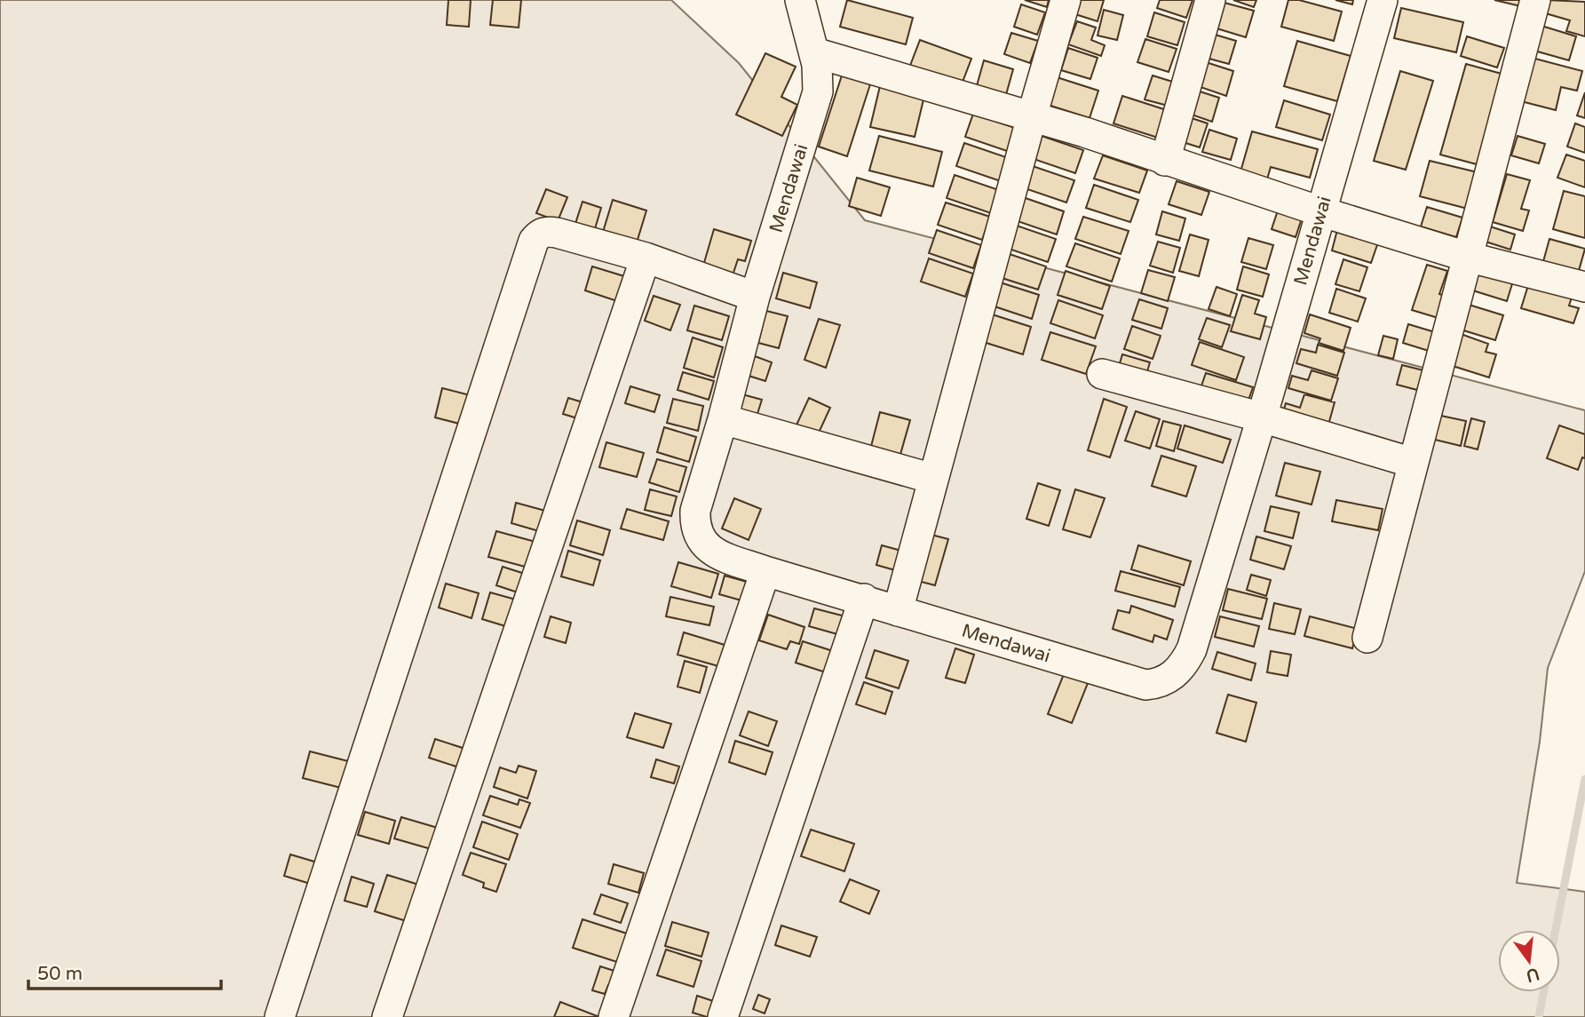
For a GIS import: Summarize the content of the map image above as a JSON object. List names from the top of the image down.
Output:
{
  "streets": {
    "street": ["Mendawai"]
  },
  "scale_bar": "50 m",
  "north": "bottom"
}
